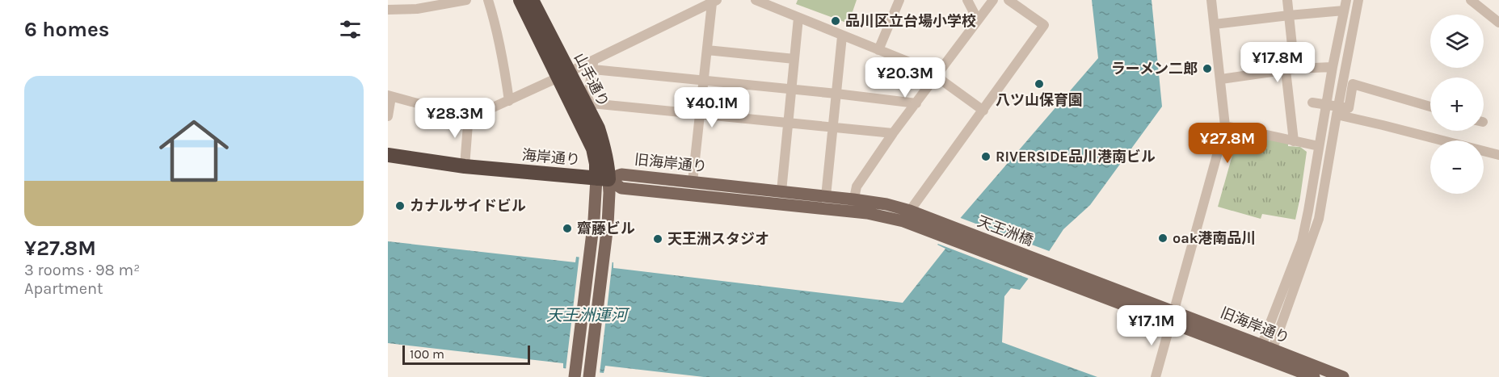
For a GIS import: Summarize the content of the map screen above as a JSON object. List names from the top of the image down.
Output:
{
  "streets": {
    "highway": ["山手通り", "海岸通り"],
    "main road": ["旧海岸通り", "天王洲橋"]
  },
  "crossings": [
    ["山手通り", "海岸通り"],
    ["山手通り", "旧海岸通り"],
    ["海岸通り", "旧海岸通り"],
    ["旧海岸通り", "天王洲橋"]
  ],
  "water": ["天王洲運河"],
  "places": [
    "品川区立台場小学校",
    "ラーメン二郎",
    "八ツ山保育園",
    "RIVERSIDE品川港南ビル",
    "カナルサイドビル",
    "齋藤ビル",
    "oak港南品川",
    "天王洲スタジオ"
  ],
  "scale_bar": "100 m",
  "page": {
    "heading": "6 homes",
    "map_buttons": ["+", "−"],
    "price": [
      "¥17.8M",
      "¥20.3M",
      "¥40.1M",
      "¥28.3M",
      "¥27.8M",
      "¥17.1M"
    ],
    "list": [
      {
        "name": "¥27.8M",
        "note": "3 rooms · 98 m² · Apartment"
      }
    ],
    "scale": "100 m"
  }
}
